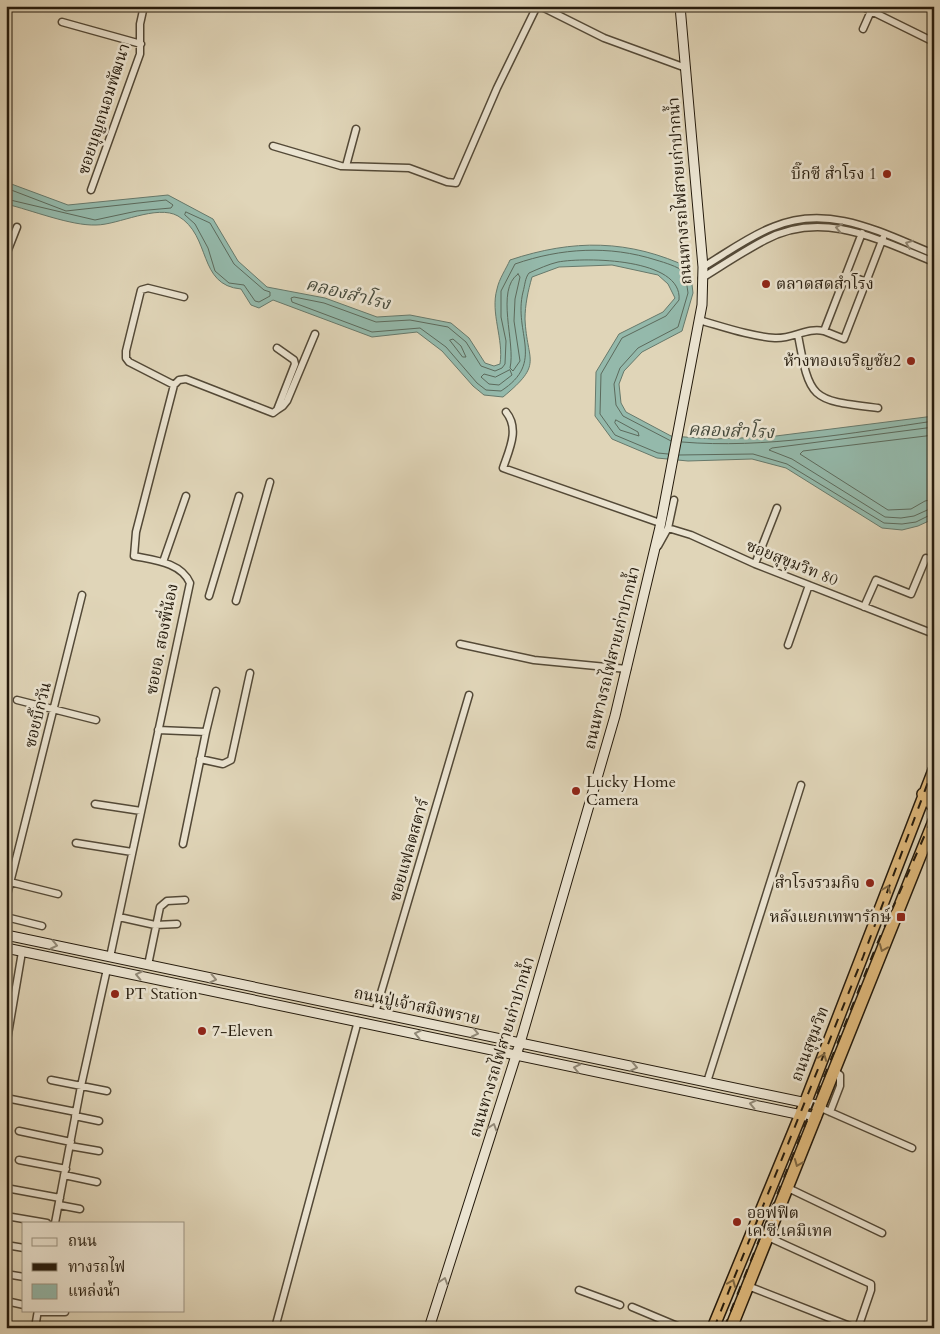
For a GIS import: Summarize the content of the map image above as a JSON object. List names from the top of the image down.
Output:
{
  "streets": {
    "highway": ["ถนนสุขุมวิท"],
    "main road": ["ถนนทางรถไฟสายเก่าปากน้ำ", "ถนนปู่เจ้าสมิงพราย"],
    "street": [
      "ซอยบุญถนอมพัฒนา",
      "ซอยสุขุมวิท 80",
      "ซอยอ. สองพี่น้อง",
      "ซอยบิ๊กวัน",
      "ซอยแฟลตสตาร์"
    ]
  },
  "crossings": [
    ["ถนนทางรถไฟสายเก่าปากน้ำ", "ซอยสุขุมวิท 80"],
    ["ถนนทางรถไฟสายเก่าปากน้ำ", "ถนนปู่เจ้าสมิงพราย"],
    ["ซอยอ. สองพี่น้อง", "ถนนปู่เจ้าสมิงพราย"],
    ["ซอยแฟลตสตาร์", "ถนนปู่เจ้าสมิงพราย"],
    ["ถนนปู่เจ้าสมิงพราย", "ถนนสุขุมวิท"]
  ],
  "water": ["คลองสำโรง"],
  "places": {
    "other": [
      "บิ๊กซี สำโรง 1",
      "ตลาดสดสำโรง",
      "ห้างทองเจริญชัย2",
      "Lucky Home Camera",
      "สำโรงรวมกิจ",
      "PT Station",
      "7-Eleven",
      "ออฟฟิต เค.ซี.เคมิเทค"
    ],
    "transit": ["หลังแยกเทพารักษ์"]
  },
  "legend": ["ถนน", "ทางรถไฟ", "แหล่งน้ำ"]
}
